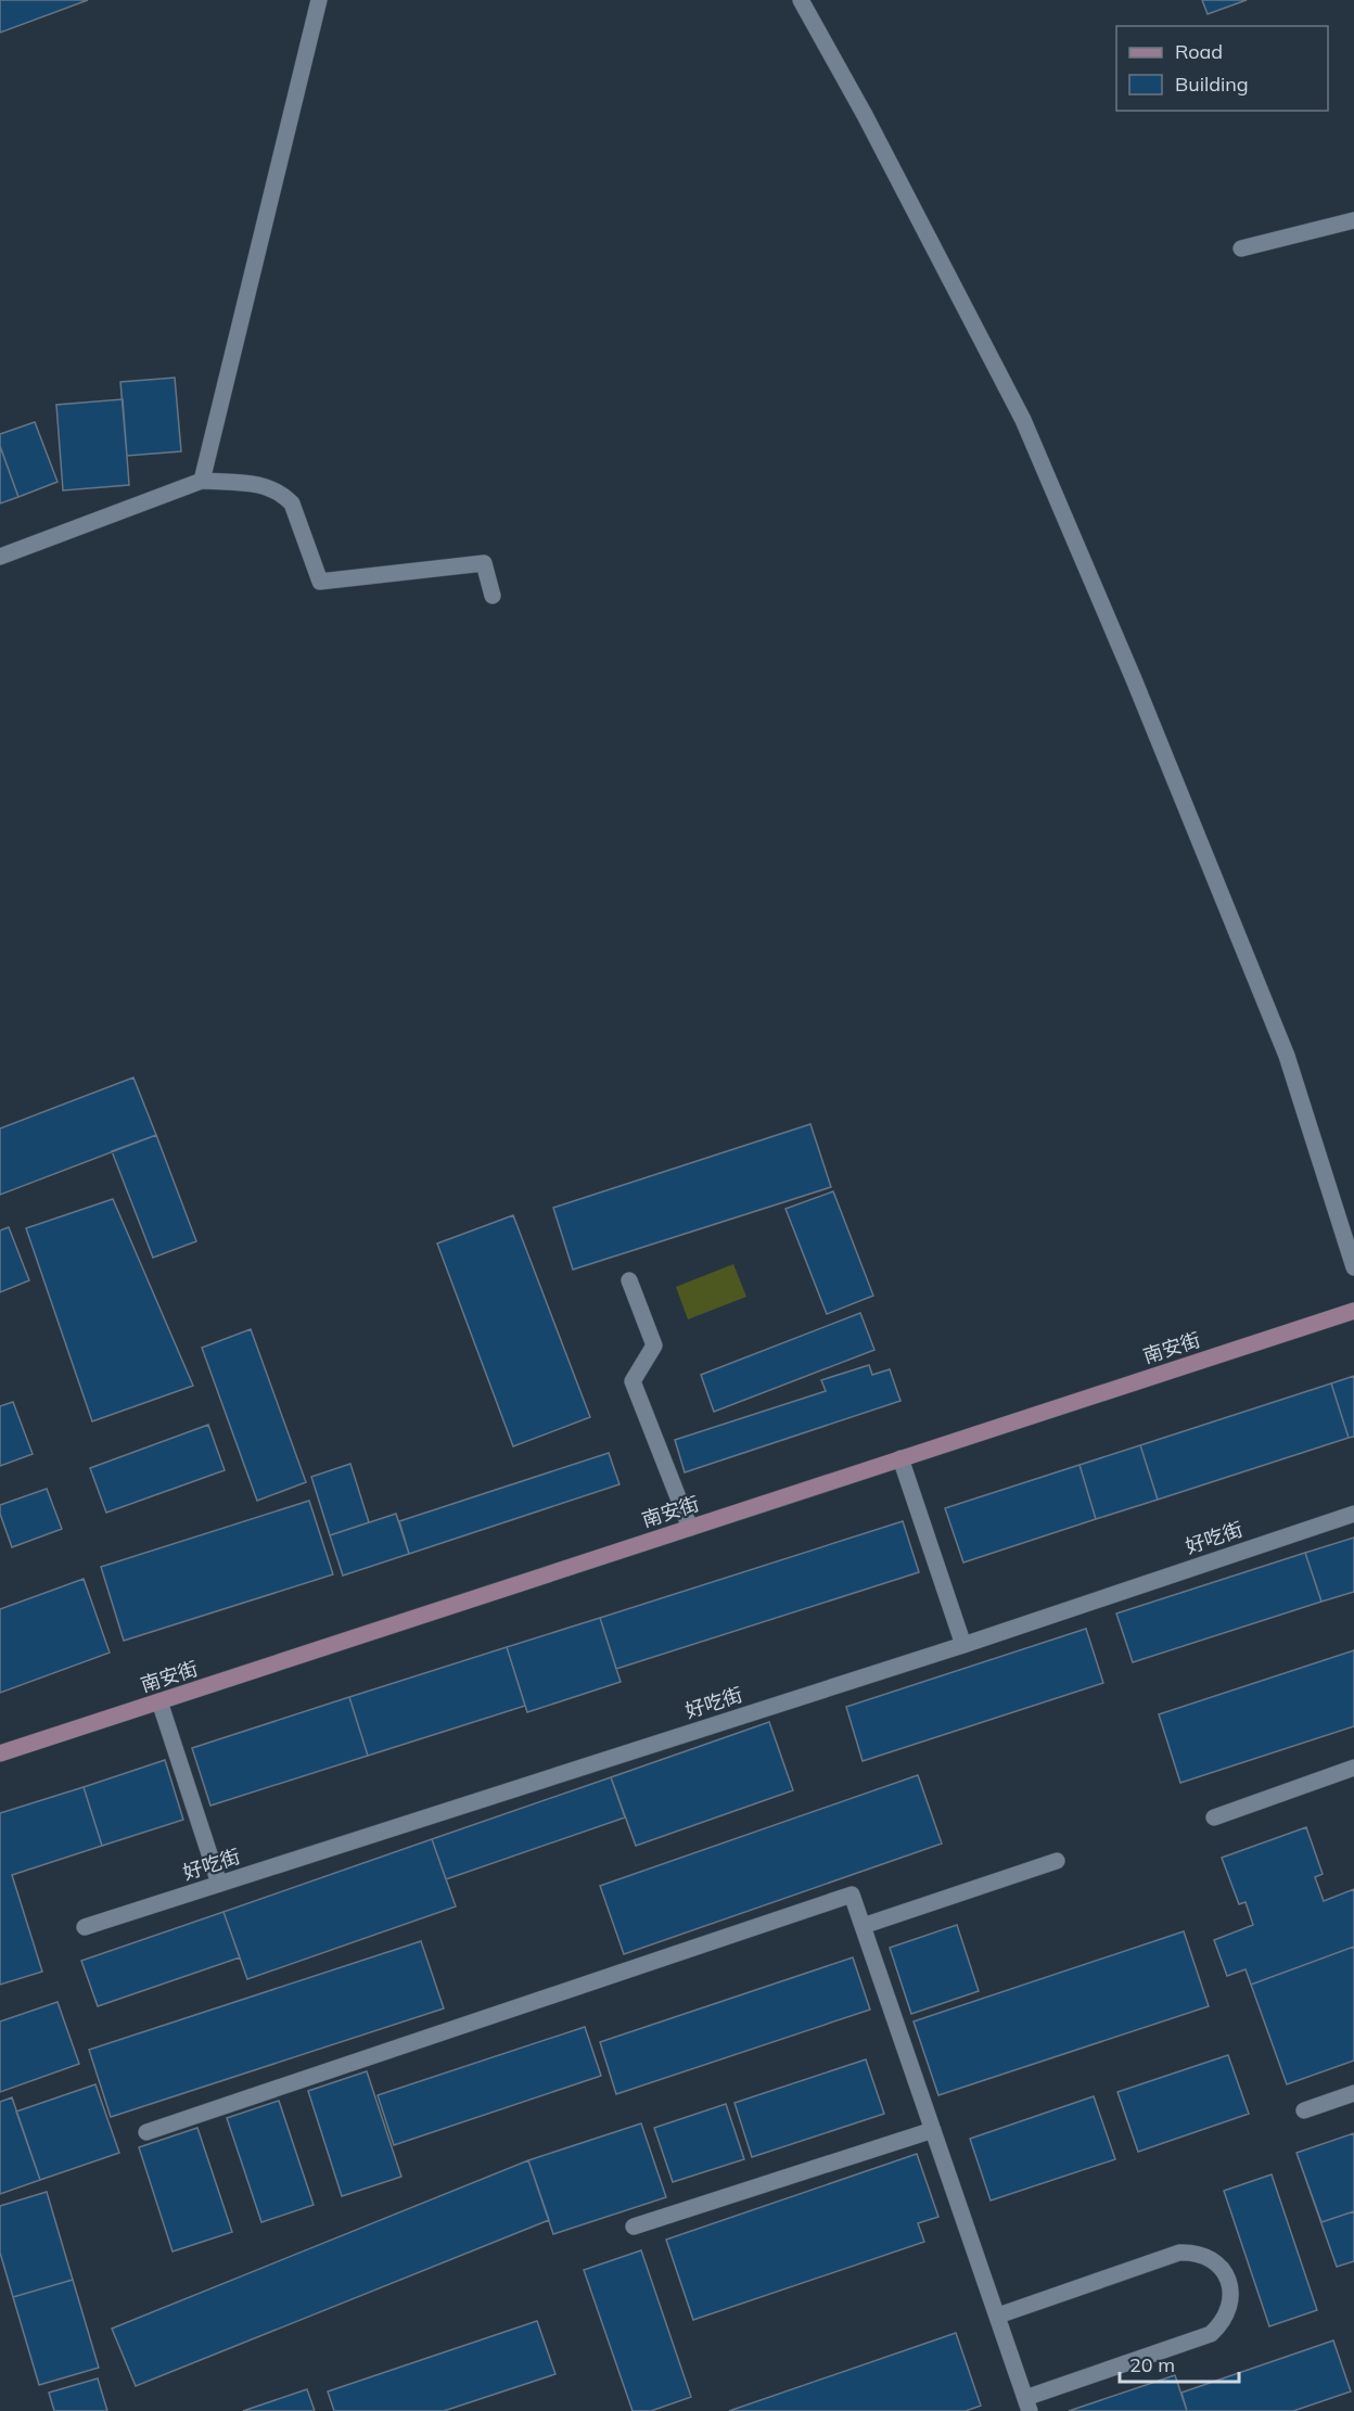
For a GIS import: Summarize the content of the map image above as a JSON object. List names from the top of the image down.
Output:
{
  "streets": {
    "main road": ["南安街"],
    "street": ["好吃街"]
  },
  "legend": ["Road", "Building"],
  "scale_bar": "20 m"
}
